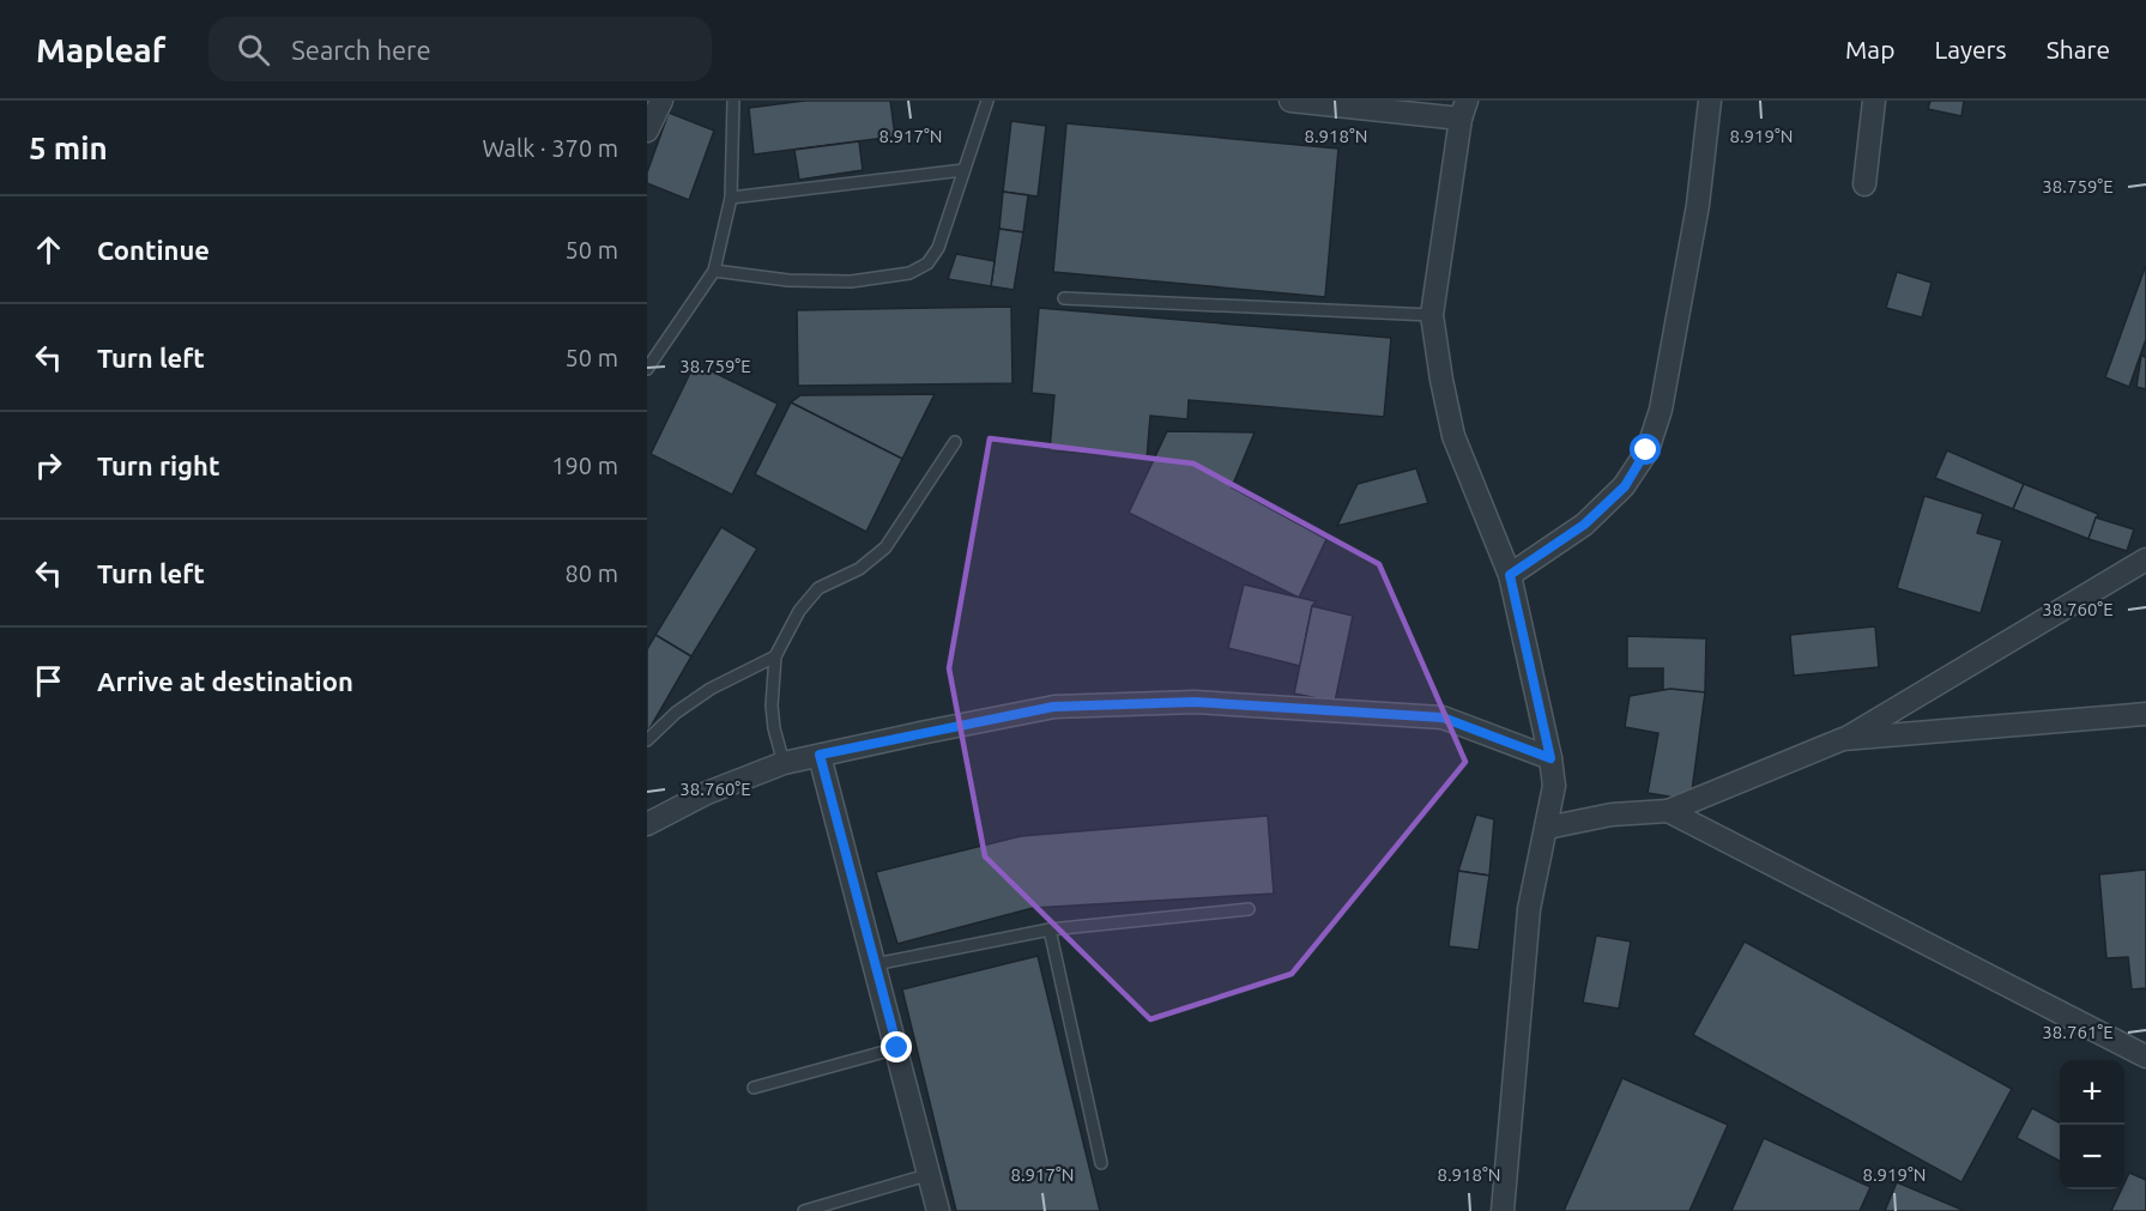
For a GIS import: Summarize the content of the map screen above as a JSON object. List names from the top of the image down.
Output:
{
  "page": {
    "header": "Mapleaf",
    "search": "Search here",
    "nav": ["Map", "Layers", "Share"],
    "heading": ["5 min", "Walk · 370 m"],
    "list": [
      ["Continue", "50 m"],
      ["Turn left", "50 m"],
      ["Turn right", "190 m"],
      ["Turn left", "80 m"],
      "Arrive at destination"
    ],
    "map_buttons": ["+", "−"]
  },
  "coordinates": [
    "8.917°N",
    "8.918°N",
    "8.919°N",
    "38.759°E",
    "38.760°E",
    "38.761°E"
  ]
}
